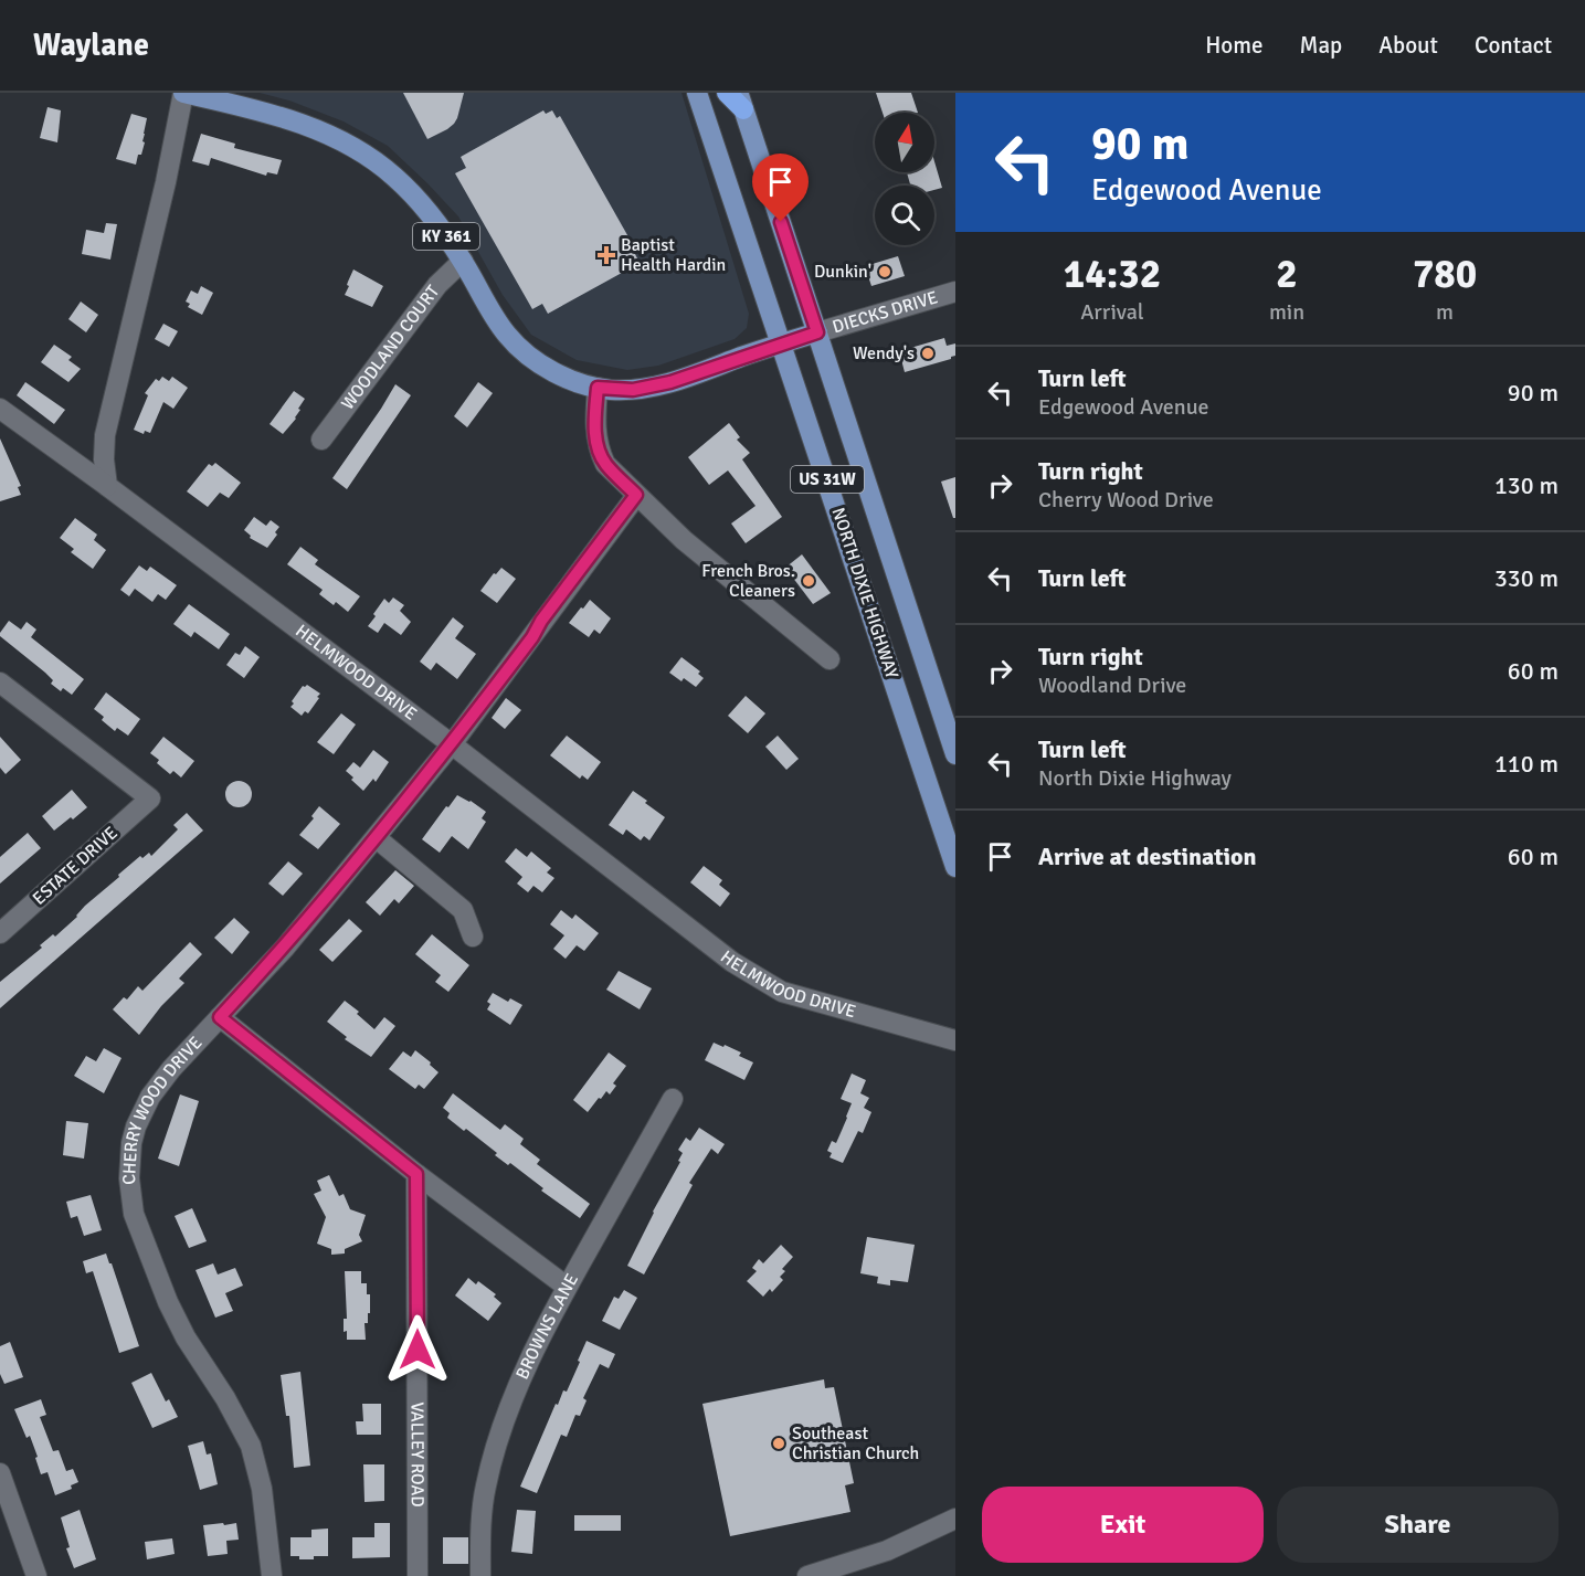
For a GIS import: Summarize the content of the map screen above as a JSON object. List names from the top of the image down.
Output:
{
  "streets": {
    "main road": ["KY 361", "US 31W", "NORTH DIXIE HIGHWAY"],
    "street": [
      "DIECKS DRIVE",
      "WOODLAND COURT",
      "HELMWOOD DRIVE",
      "ESTATE DRIVE",
      "CHERRY WOOD DRIVE",
      "BROWNS LANE",
      "VALLEY ROAD"
    ]
  },
  "crossings": [
    ["KY 361", "DIECKS DRIVE"],
    ["KY 361", "WOODLAND COURT"],
    ["KY 361", "NORTH DIXIE HIGHWAY"],
    ["DIECKS DRIVE", "NORTH DIXIE HIGHWAY"],
    ["HELMWOOD DRIVE", "CHERRY WOOD DRIVE"]
  ],
  "places": {
    "health": ["Baptist Health Hardin"],
    "other": [
      "Dunkin'",
      "Wendy's",
      "French Bros. Cleaners",
      "Southeast Christian Church"
    ]
  },
  "north": "top",
  "page": {
    "header": "Waylane",
    "nav": [
      "Home",
      "Map",
      "About",
      "Contact"
    ],
    "turn": ["90 m", "Edgewood Avenue"],
    "eta": [
      "14:32",
      "Arrival",
      "2",
      "min",
      "780",
      "m"
    ],
    "list": [
      {
        "name": "Turn left",
        "note": "Edgewood Avenue",
        "value": "90 m"
      },
      {
        "name": "Turn right",
        "note": "Cherry Wood Drive",
        "value": "130 m"
      },
      {
        "name": "Turn left",
        "value": "330 m"
      },
      {
        "name": "Turn right",
        "note": "Woodland Drive",
        "value": "60 m"
      },
      {
        "name": "Turn left",
        "note": "North Dixie Highway",
        "value": "110 m"
      },
      {
        "name": "Arrive at destination",
        "value": "60 m"
      }
    ],
    "buttons": ["Exit", "Share"]
  }
}
